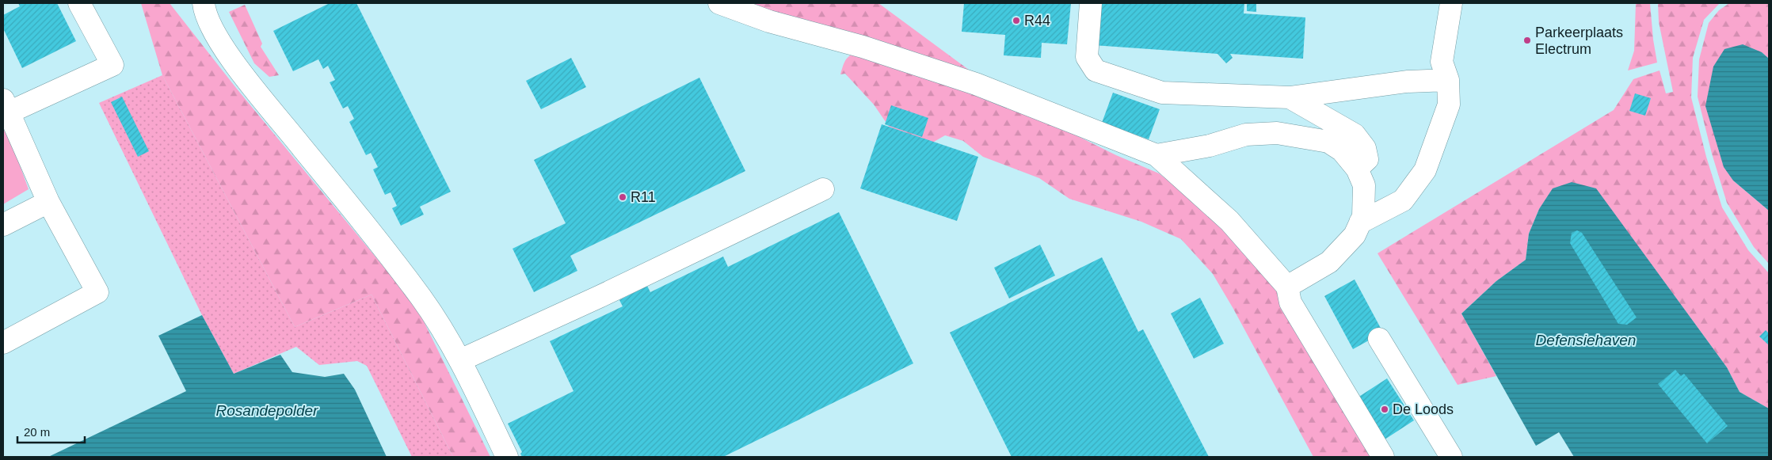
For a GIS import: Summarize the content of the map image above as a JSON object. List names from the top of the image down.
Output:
{
  "water": ["Defensiehaven", "Rosandepolder"],
  "places": [
    "R44",
    "Parkeerplaats Electrum",
    "R11",
    "De Loods"
  ],
  "scale_bar": "20 m"
}
